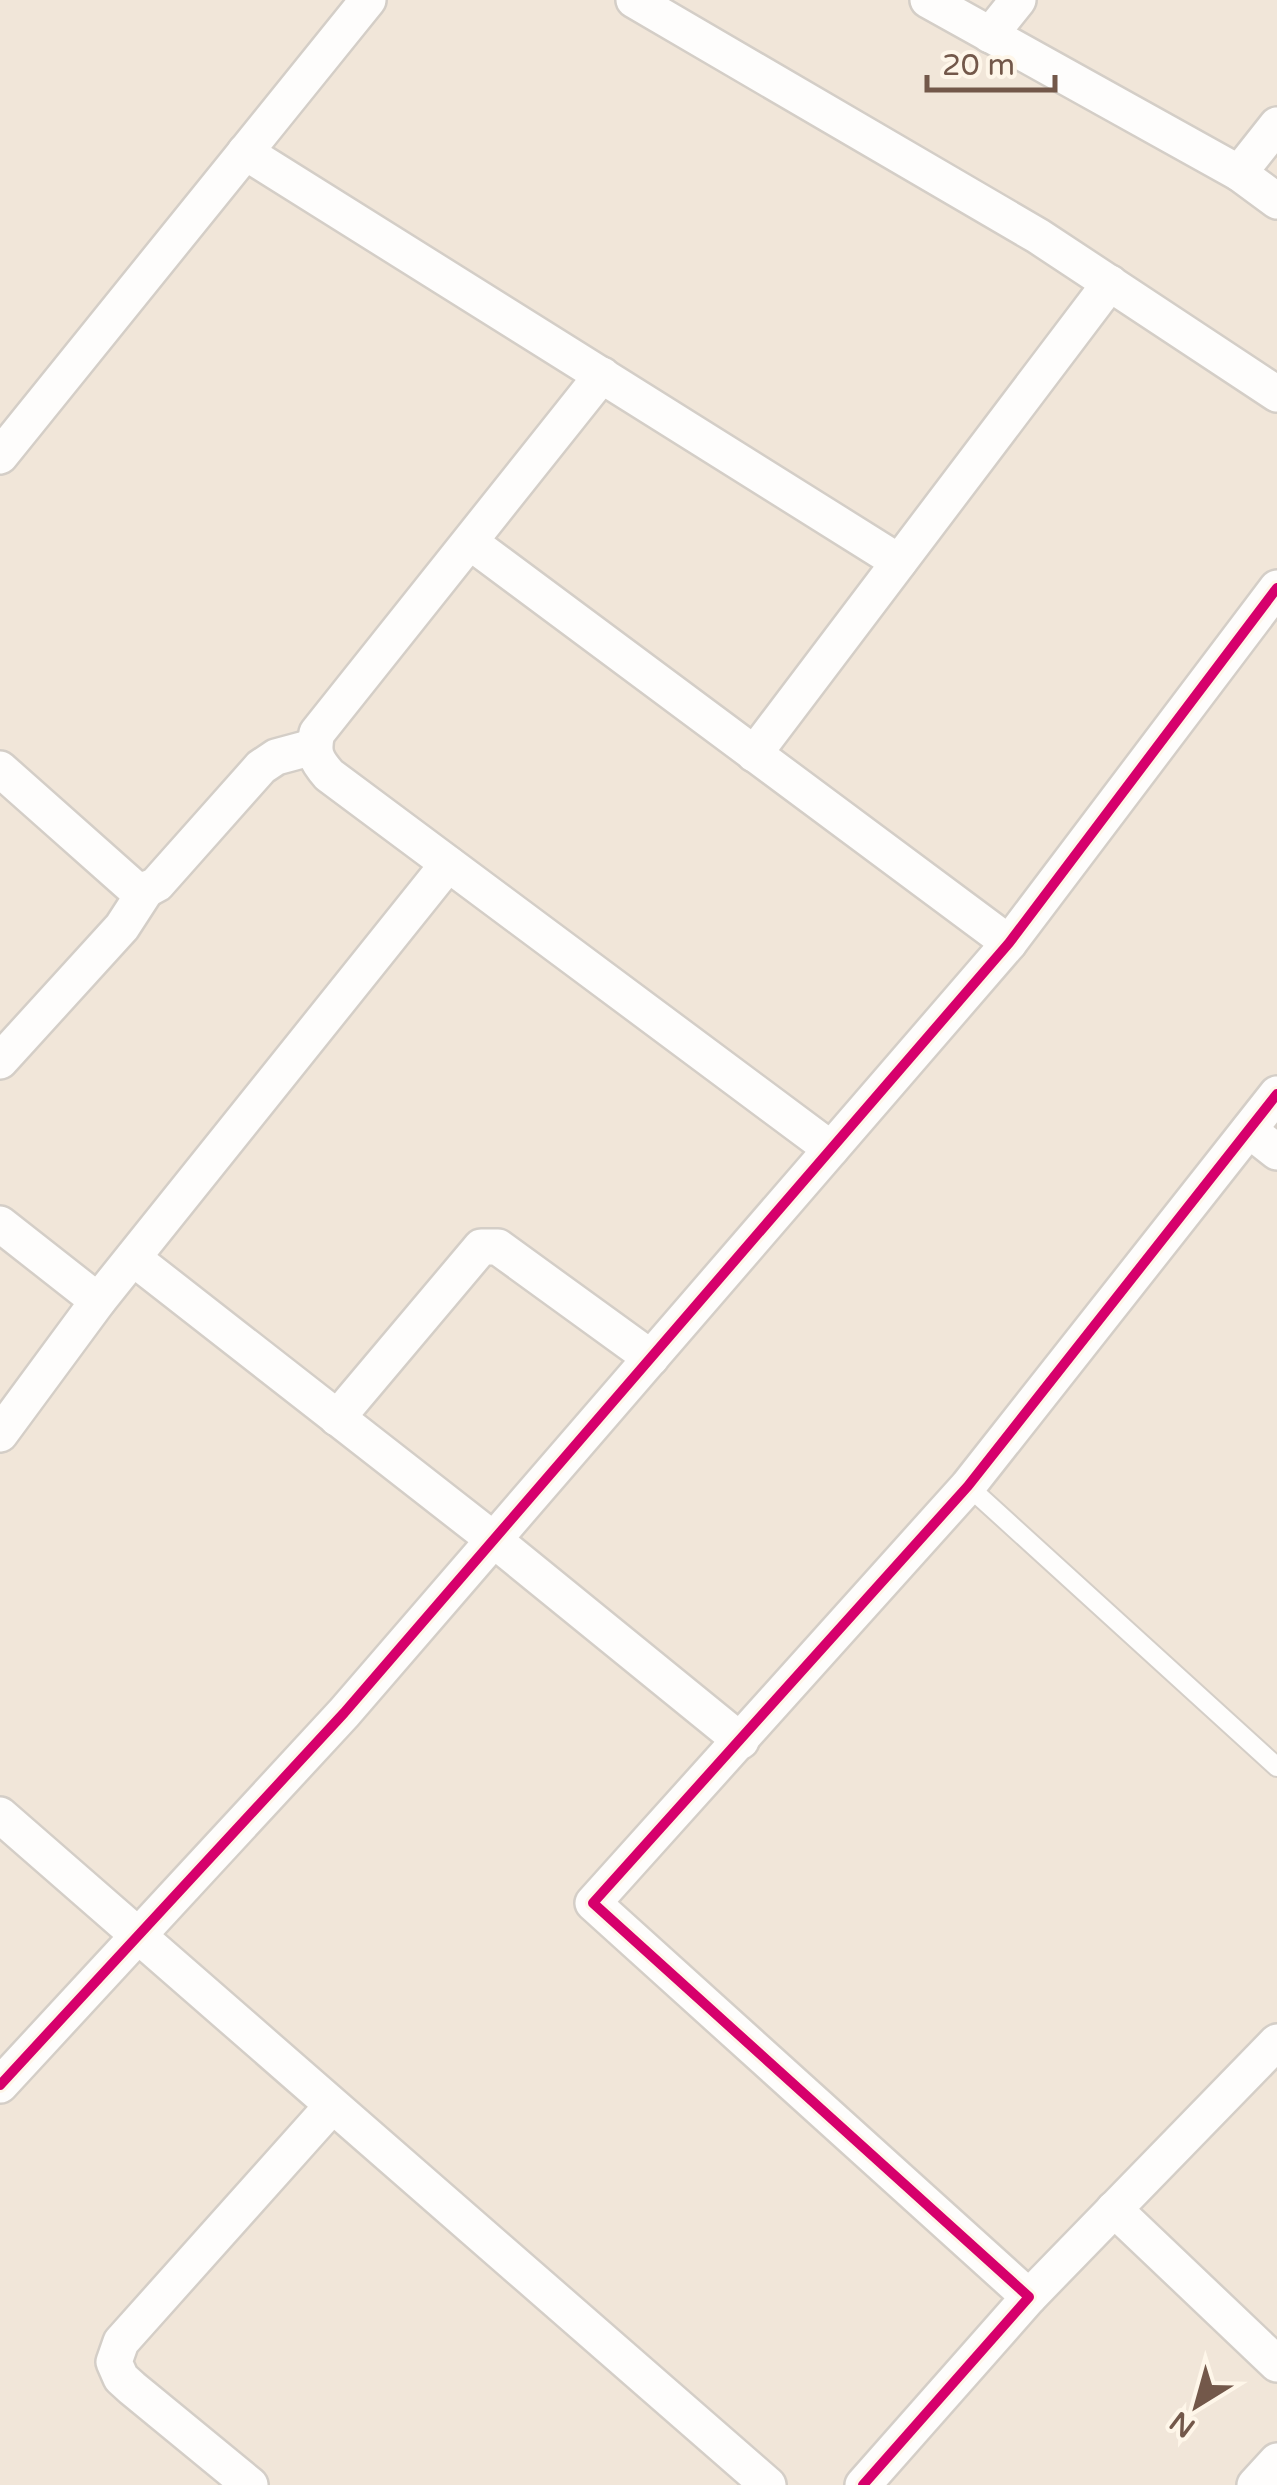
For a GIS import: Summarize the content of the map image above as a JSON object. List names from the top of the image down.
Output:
{
  "scale_bar": "20 m",
  "north": "bottom left"
}
